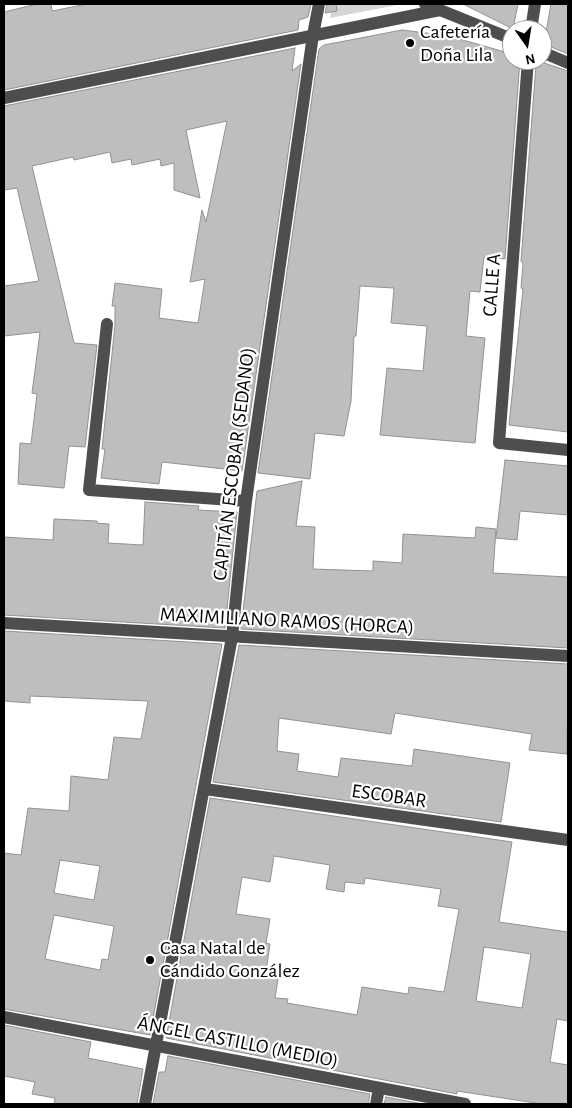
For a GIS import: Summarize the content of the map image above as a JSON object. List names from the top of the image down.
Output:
{
  "streets": {
    "street": [
      "CALLE A",
      "CAPITÁN ESCOBAR (SEDANO)",
      "MAXIMILIANO RAMOS (HORCA)",
      "ESCOBAR",
      "ÁNGEL CASTILLO (MEDIO)"
    ]
  },
  "crossings": [
    ["CAPITÁN ESCOBAR (SEDANO)", "MAXIMILIANO RAMOS (HORCA)"],
    ["CAPITÁN ESCOBAR (SEDANO)", "ESCOBAR"],
    ["CAPITÁN ESCOBAR (SEDANO)", "ÁNGEL CASTILLO (MEDIO)"]
  ],
  "places": ["Cafetería Doña Lila", "Casa Natal de Cándido González"],
  "north": "bottom"
}
